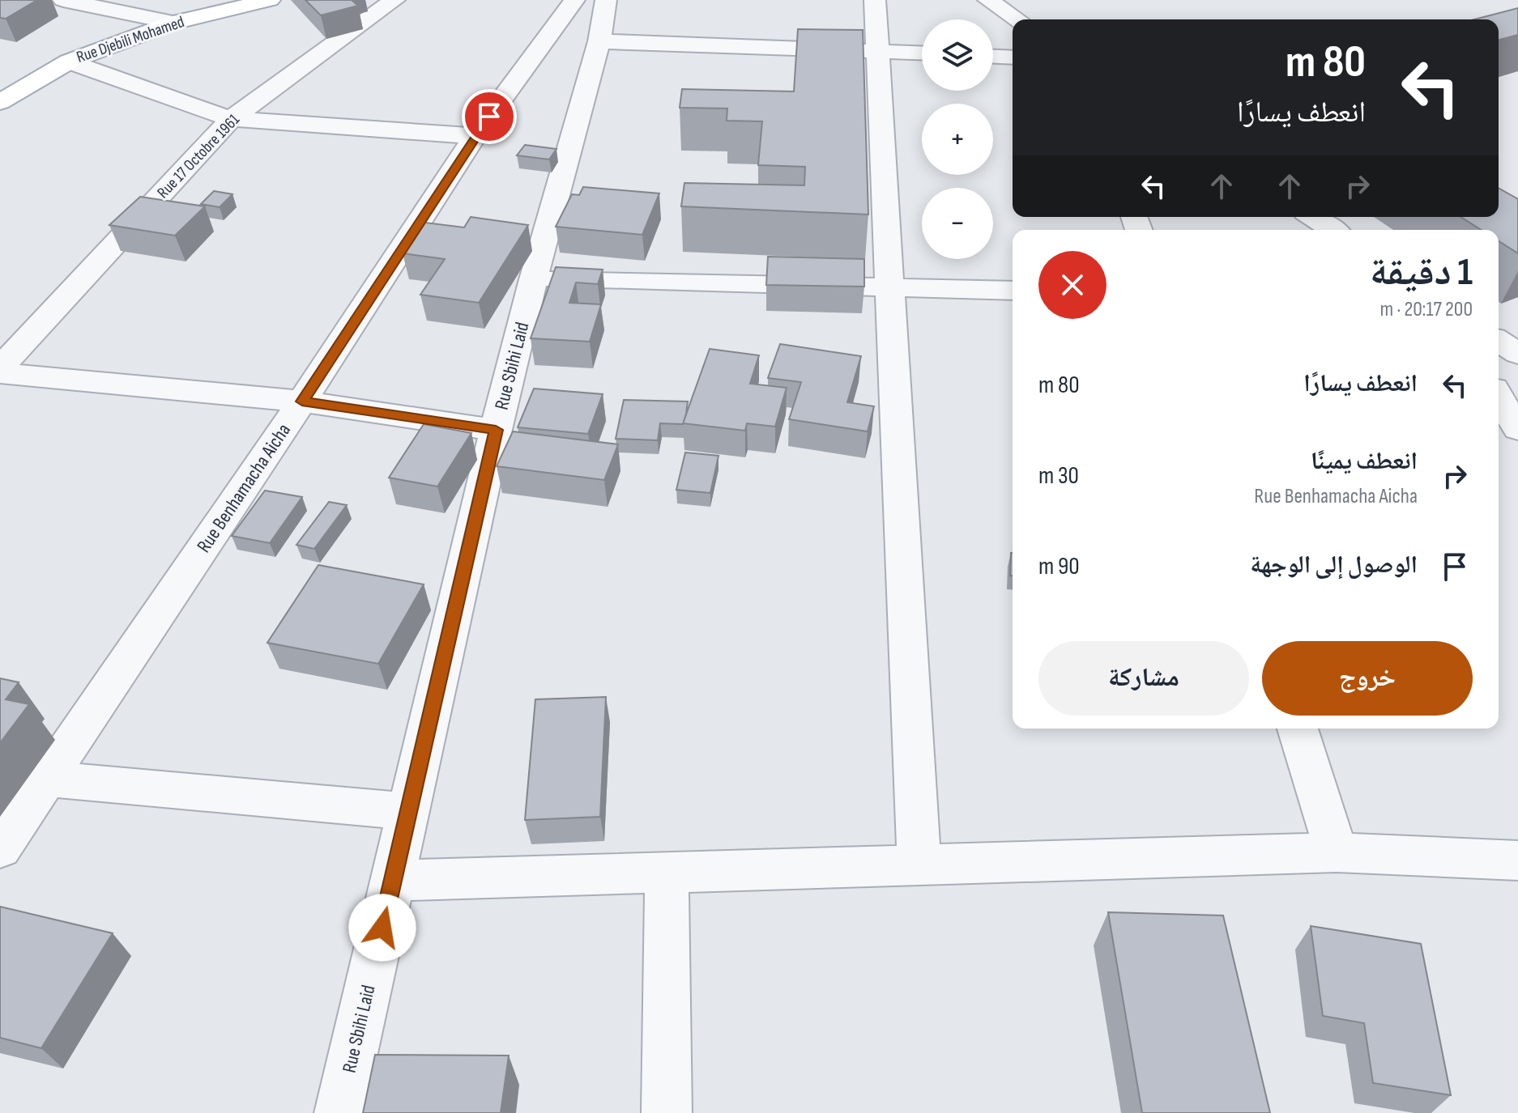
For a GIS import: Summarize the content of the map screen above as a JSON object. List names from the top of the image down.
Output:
{
  "streets": {
    "main road": ["Rue Djebili Mohamed"],
    "street": ["Rue 17 Octobre 1961", "Rue Sbihi Laid", "Rue Benhamacha Aicha"]
  },
  "page": {
    "map_buttons": ["+", "−"],
    "turn": ["80 m", "انعطف يسارًا"],
    "heading": ["1 دقيقة", "200 m · 20:17"],
    "list": [
      {
        "name": "انعطف يسارًا",
        "value": "80 m"
      },
      {
        "name": "انعطف يمينًا",
        "note": "Rue Benhamacha Aicha",
        "value": "30 m"
      },
      {
        "name": "الوصول إلى الوجهة",
        "value": "90 m"
      }
    ],
    "buttons": ["خروج", "مشاركة"]
  }
}
